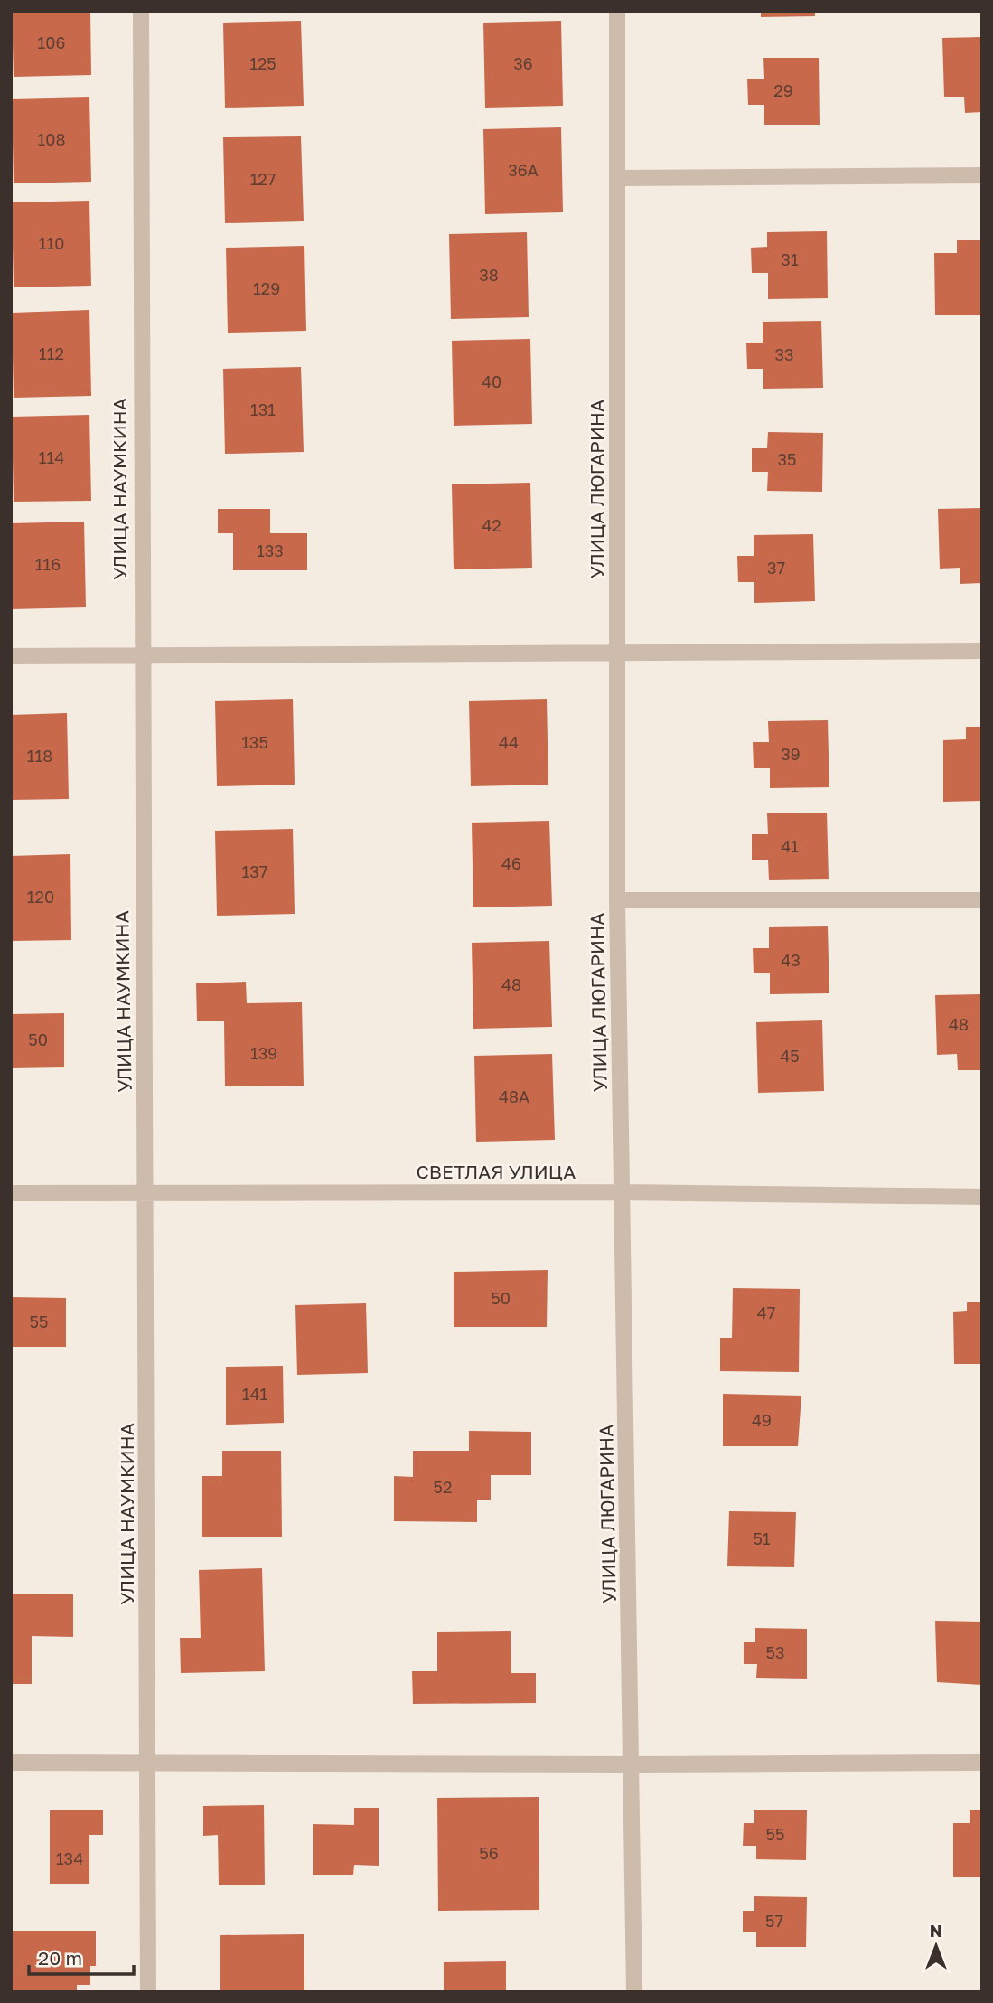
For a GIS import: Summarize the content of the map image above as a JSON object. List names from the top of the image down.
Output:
{
  "streets": {
    "street": ["УЛИЦА НАУМКИНА", "УЛИЦА ЛЮГАРИНА", "СВЕТЛАЯ УЛИЦА"]
  },
  "crossings": [
    ["УЛИЦА НАУМКИНА", "СВЕТЛАЯ УЛИЦА"],
    ["УЛИЦА ЛЮГАРИНА", "СВЕТЛАЯ УЛИЦА"]
  ],
  "house_numbers": [
    "106",
    "125",
    "36",
    "29",
    "108",
    "36А",
    "127",
    "110",
    "31",
    "38",
    "129",
    "112",
    "33",
    "40",
    "131",
    "114",
    "35",
    "42",
    "133",
    "116",
    "37",
    "135",
    "44",
    "39",
    "118",
    "41",
    "46",
    "137",
    "120",
    "43",
    "48",
    "48",
    "50",
    "139",
    "45",
    "48А",
    "50",
    "47",
    "55",
    "141",
    "49",
    "52",
    "51",
    "53",
    "55",
    "56",
    "134",
    "57"
  ],
  "scale_bar": "20 m",
  "north": "top"
}
